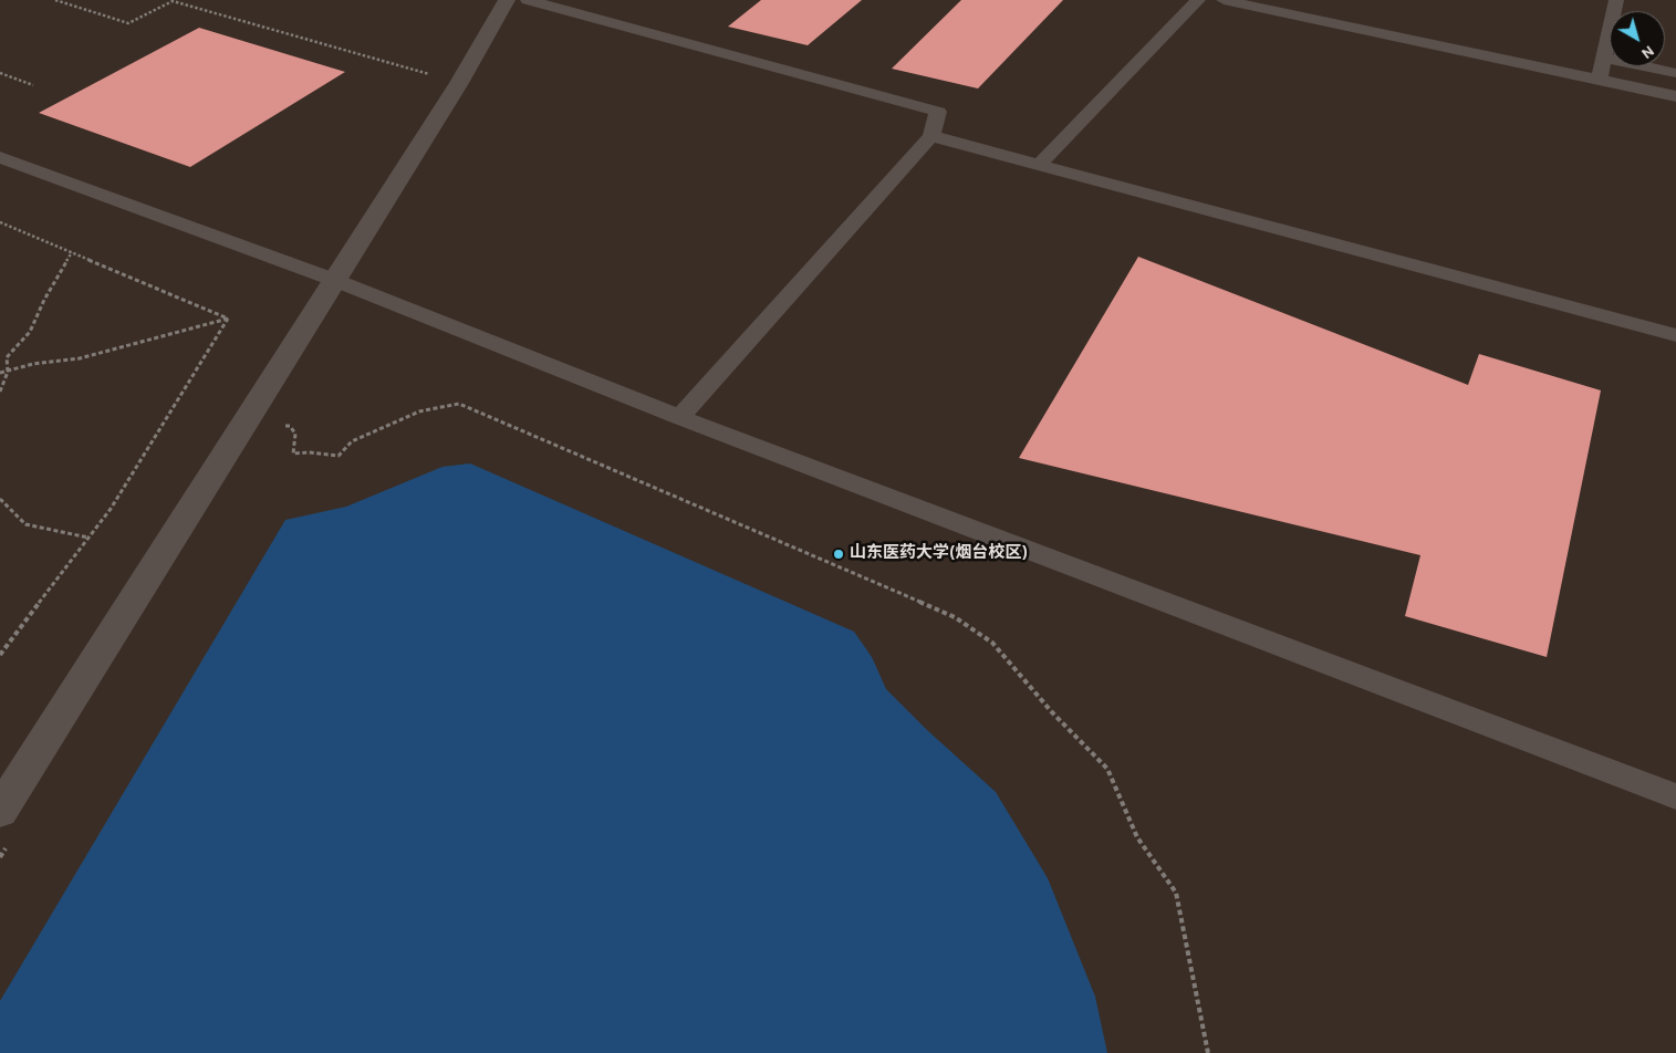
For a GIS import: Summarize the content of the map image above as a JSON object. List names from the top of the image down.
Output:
{
  "places": ["山东医药大学(烟台校区)"],
  "north": "bottom right"
}
